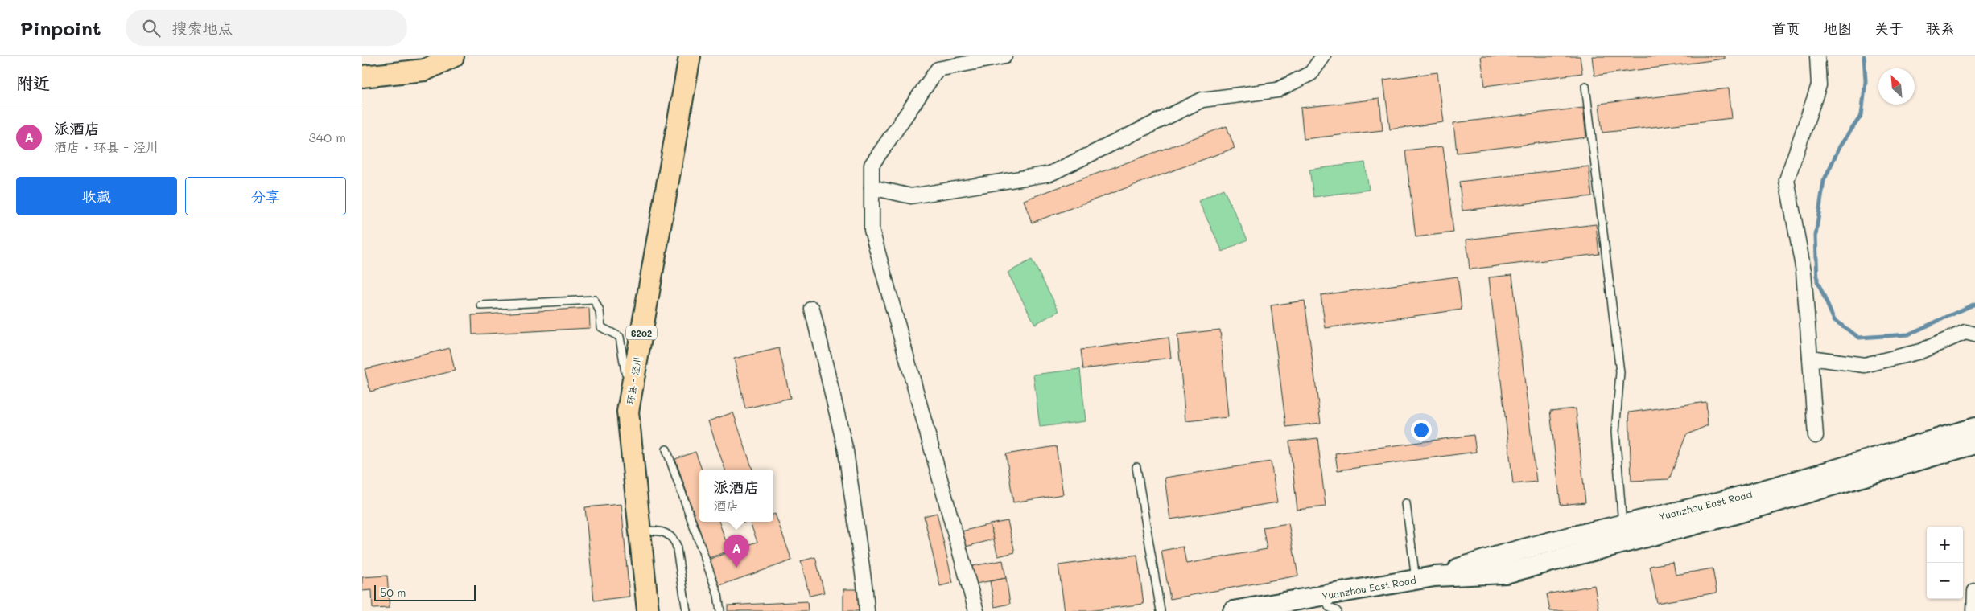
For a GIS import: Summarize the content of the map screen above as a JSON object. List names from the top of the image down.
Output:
{
  "streets": {
    "main road": ["S202", "环县 - 泾川", "Yuanzhou East Road"]
  },
  "scale_bar": "50 m",
  "north": "top left",
  "page": {
    "header": "Pinpoint",
    "search": "搜索地点",
    "nav": [
      "首页",
      "地图",
      "关于",
      "联系"
    ],
    "heading": "附近",
    "list": [
      {
        "mark": "A",
        "name": "派酒店",
        "note": "酒店 · 环县 - 泾川",
        "value": "340 m"
      }
    ],
    "buttons": ["收藏", "分享"],
    "popup": ["派酒店", "酒店"],
    "map_buttons": ["+", "−"],
    "pins": "A",
    "scale": "50 m"
  }
}
